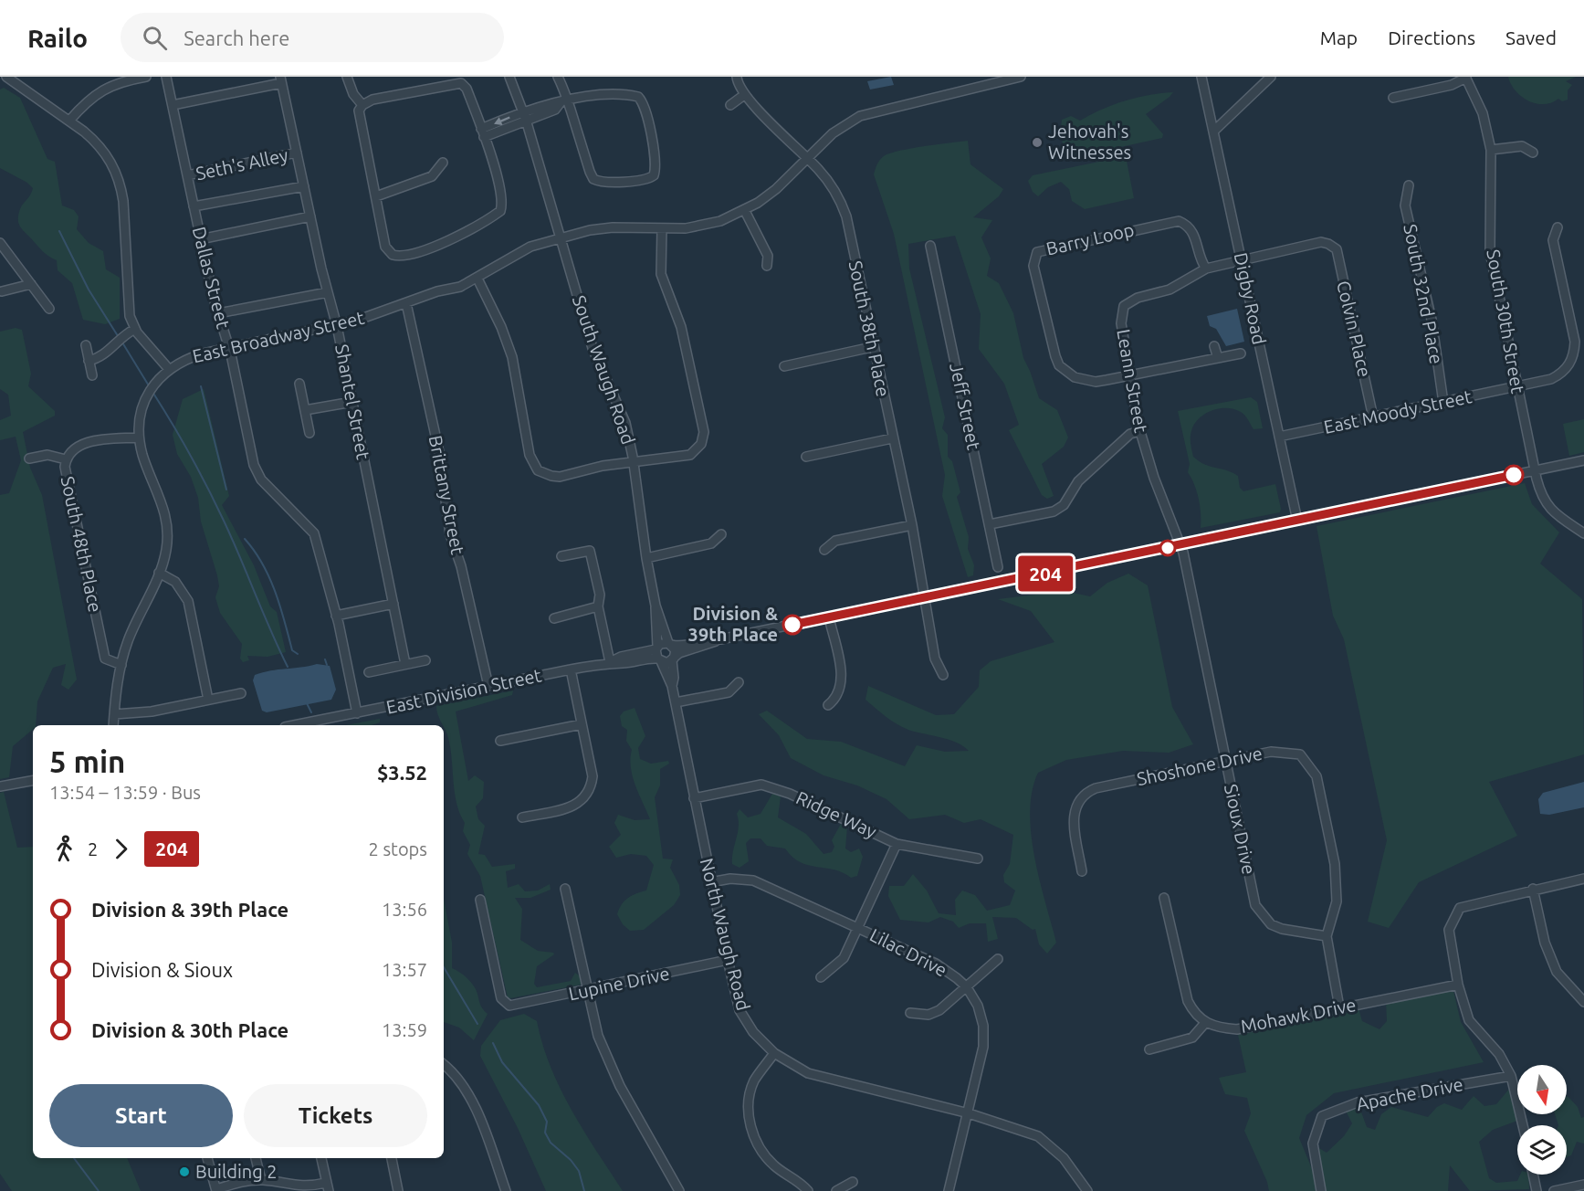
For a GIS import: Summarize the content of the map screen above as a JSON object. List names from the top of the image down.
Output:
{
  "streets": {
    "street": [
      "Seth's Alley",
      "Barry Loop",
      "Dallas Street",
      "South 32nd Place",
      "Digby Road",
      "South 30th Street",
      "South 38th Place",
      "Colvin Place",
      "East Broadway Street",
      "South Waugh Road",
      "Leann Street",
      "Shantel Street",
      "Jeff Street",
      "East Moody Street",
      "Brittany Street",
      "South 48th Place",
      "East Division Street",
      "Shoshone Drive",
      "Ridge Way",
      "Sioux Drive",
      "North Waugh Road",
      "Lilac Drive",
      "Lupine Drive",
      "Mohawk Drive",
      "Apache Drive"
    ]
  },
  "crossings": [
    ["Seth's Alley", "Dallas Street"],
    ["Seth's Alley", "Shantel Street"],
    ["Barry Loop", "Leann Street"],
    ["Dallas Street", "East Broadway Street"],
    ["Dallas Street", "East Division Street"],
    ["South 32nd Place", "East Moody Street"],
    ["Digby Road", "Leann Street"],
    ["Digby Road", "East Moody Street"],
    ["South 30th Street", "East Moody Street"],
    ["South 38th Place", "East Broadway Street"],
    ["Colvin Place", "Leann Street"],
    ["Colvin Place", "East Moody Street"],
    ["East Broadway Street", "South Waugh Road"],
    ["East Broadway Street", "Shantel Street"],
    ["East Broadway Street", "Brittany Street"],
    ["South Waugh Road", "East Division Street"],
    ["South Waugh Road", "North Waugh Road"],
    ["Leann Street", "Sioux Drive"],
    ["Brittany Street", "East Division Street"],
    ["East Division Street", "North Waugh Road"],
    ["Shoshone Drive", "Sioux Drive"],
    ["Shoshone Drive", "Mohawk Drive"],
    ["Ridge Way", "North Waugh Road"],
    ["North Waugh Road", "Lilac Drive"],
    ["North Waugh Road", "Lupine Drive"]
  ],
  "places": ["Jehovah's Witnesses", "Division & 39th Place", "Building 2"],
  "lines": ["bus line 204"],
  "north": "bottom",
  "page": {
    "header": "Railo",
    "search": "Search here",
    "nav": ["Map", "Directions", "Saved"],
    "on_map": "204",
    "heading": ["5 min", "13:54 – 13:59 · Bus", "$3.52"],
    "legs": ["2", "204", "2 stops"],
    "list": [
      {
        "name": "Division & 39th Place",
        "value": "13:56"
      },
      {
        "name": "Division & Sioux",
        "value": "13:57"
      },
      {
        "name": "Division & 30th Place",
        "value": "13:59"
      }
    ],
    "buttons": ["Start", "Tickets"]
  }
}
